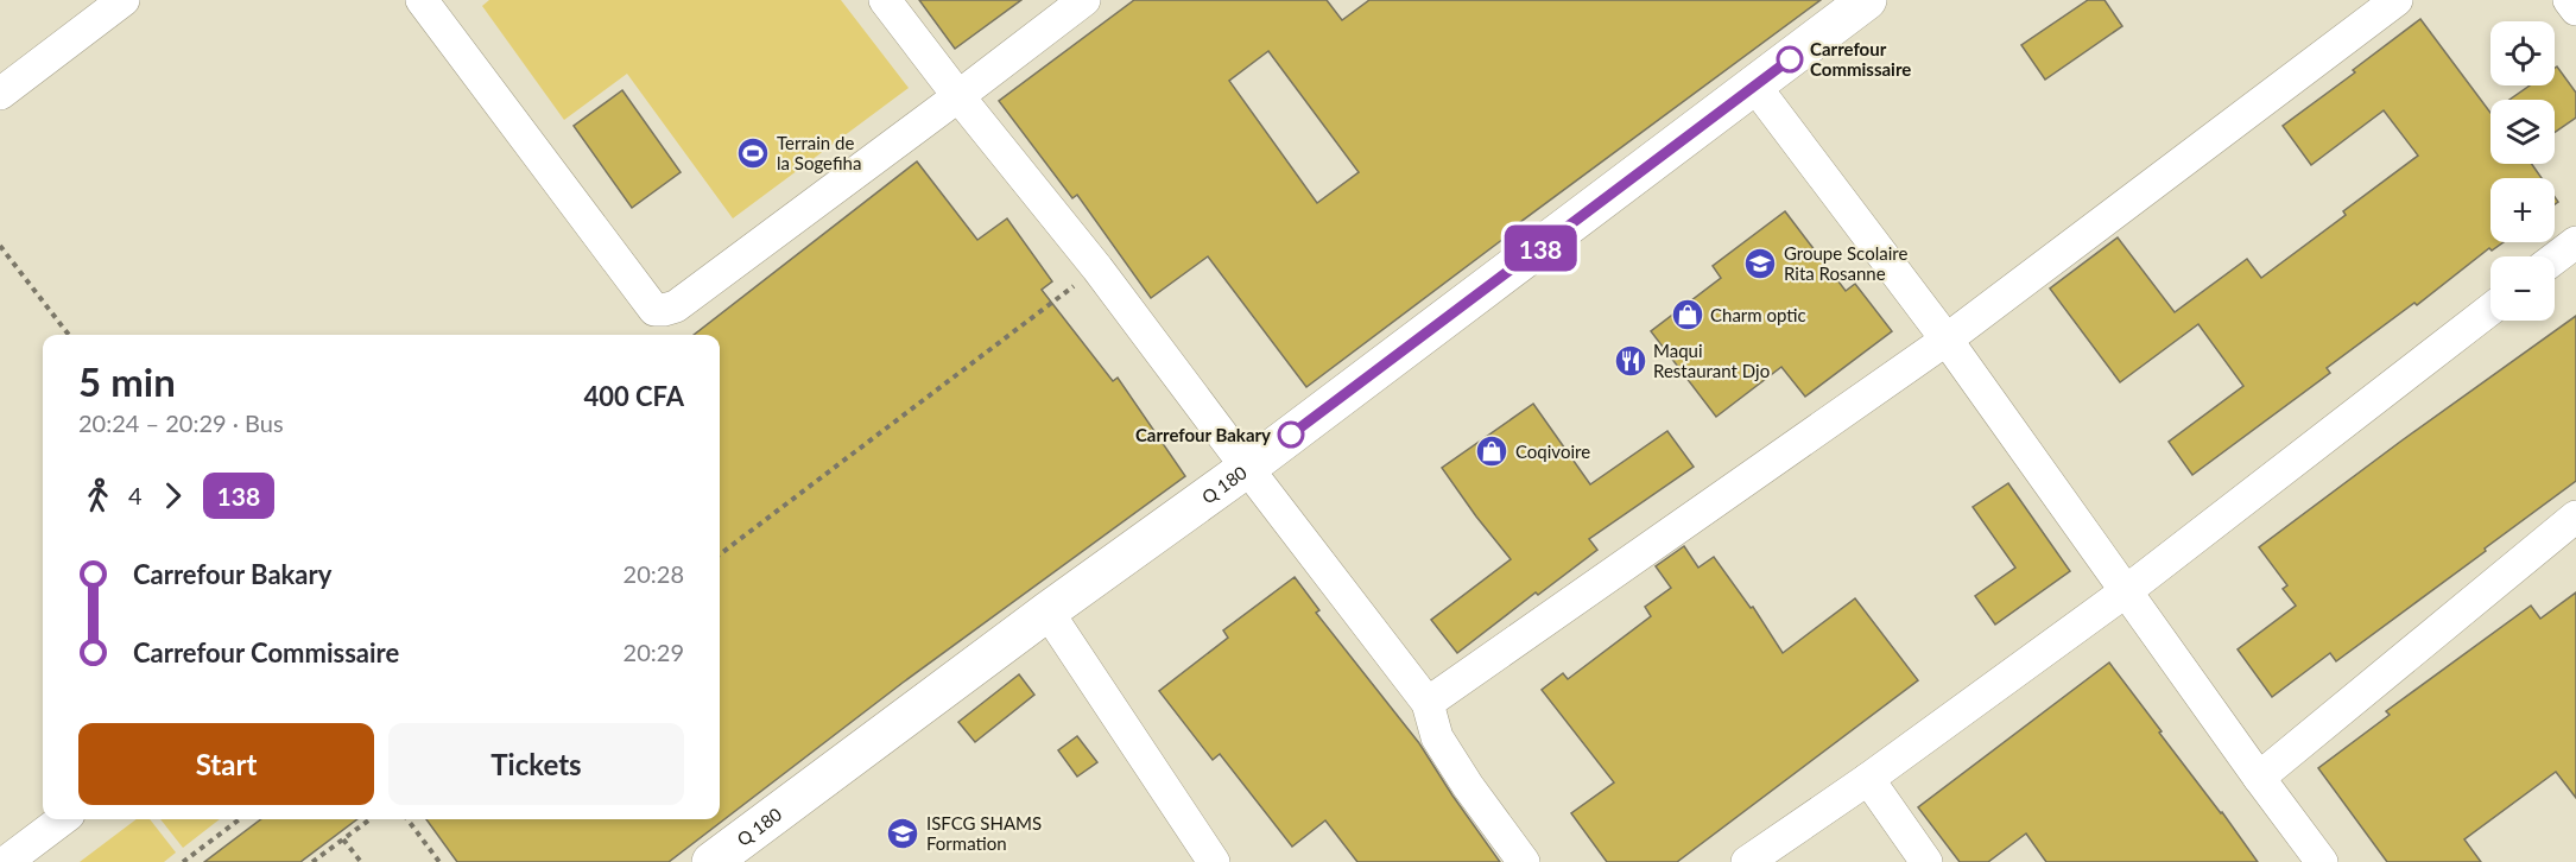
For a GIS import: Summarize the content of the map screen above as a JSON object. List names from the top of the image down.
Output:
{
  "streets": {
    "street": ["Q 180"]
  },
  "places": {
    "other": ["Carrefour Commissaire", "Carrefour Bakary"],
    "sports": ["Terrain de la Sogefiha"],
    "school or university": ["Groupe Scolaire Rita Rosanne", "ISFCG SHAMS Formation"],
    "shop": ["Charm optic", "Coqivoire"],
    "restaurant": ["Maqui Restaurant Djo"]
  },
  "lines": ["bus line 138"],
  "page": {
    "on_map": "138",
    "map_buttons": ["+", "−"],
    "heading": ["5 min", "20:24 – 20:29 · Bus", "400 CFA"],
    "legs": ["4", "138"],
    "list": [
      {
        "name": "Carrefour Bakary",
        "value": "20:28"
      },
      {
        "name": "Carrefour Commissaire",
        "value": "20:29"
      }
    ],
    "buttons": ["Start", "Tickets"]
  }
}
